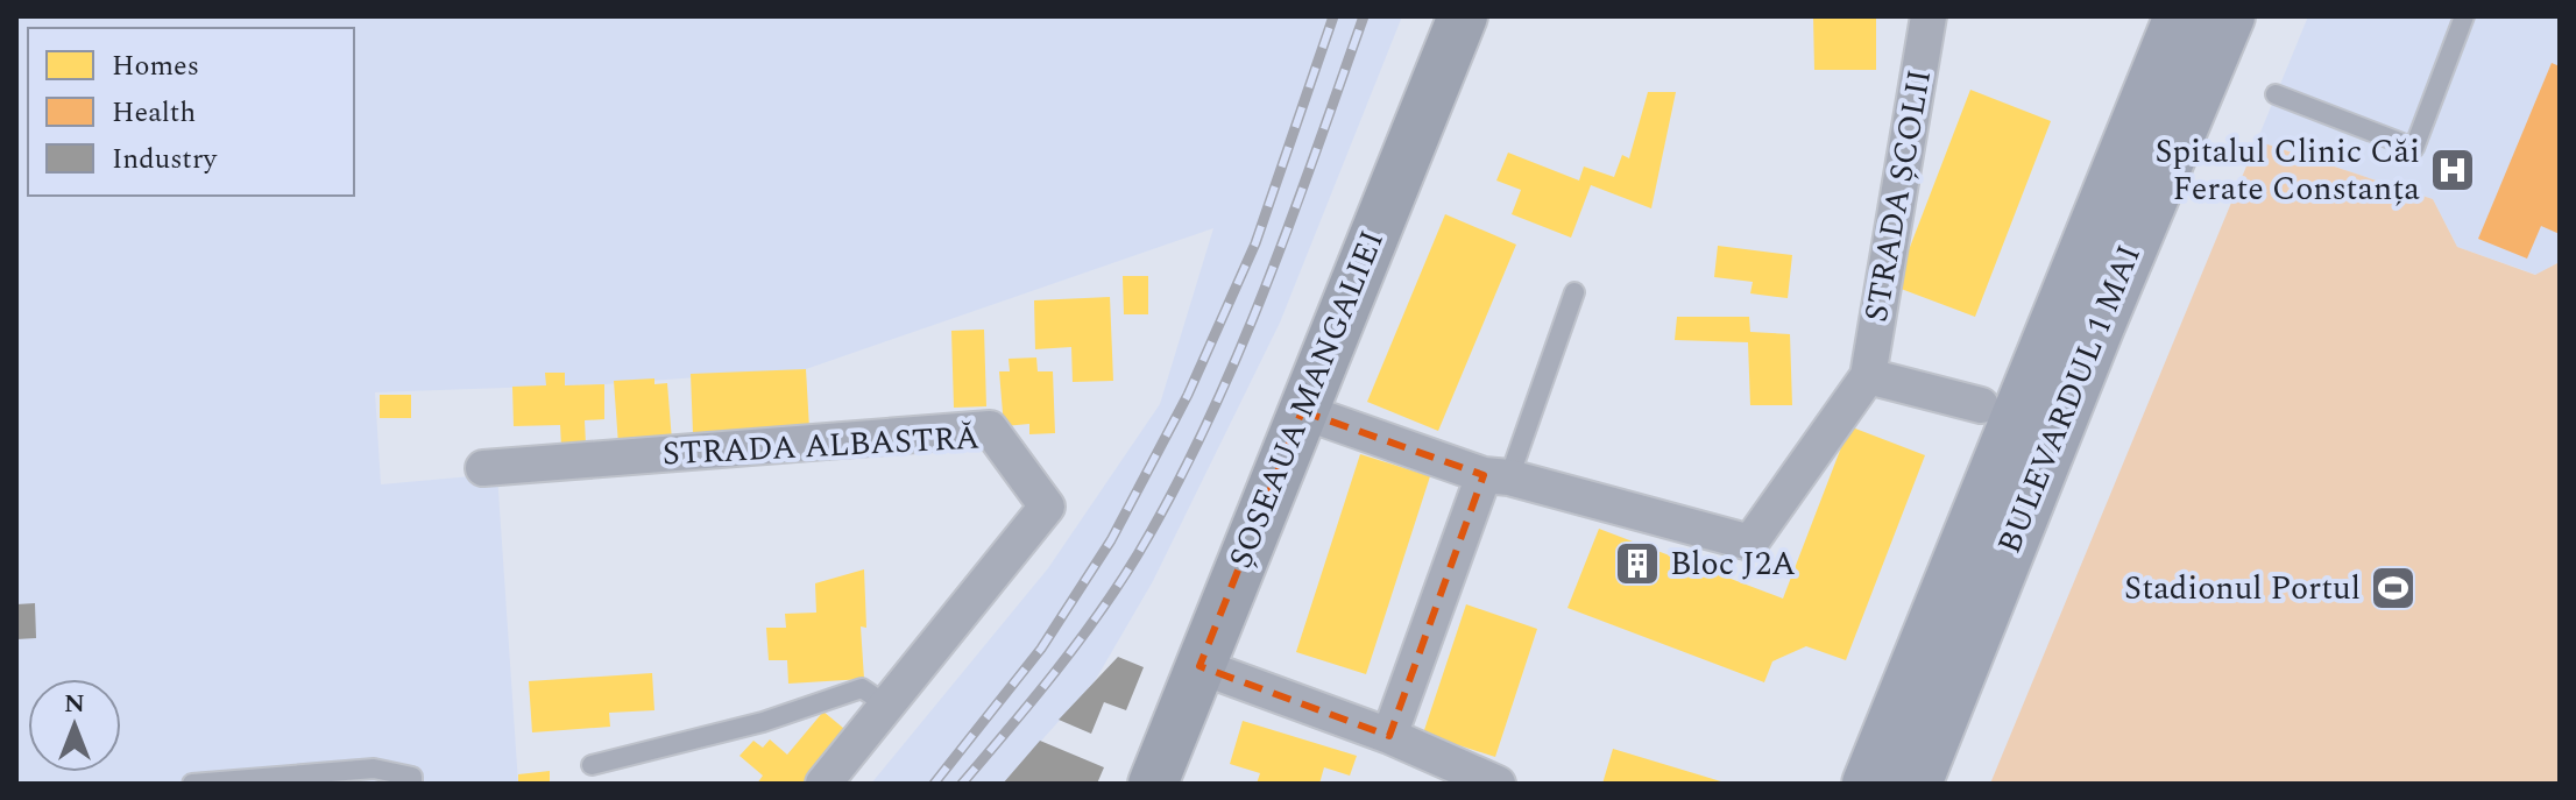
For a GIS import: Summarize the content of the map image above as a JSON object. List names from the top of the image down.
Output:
{
  "streets": {
    "main road": ["BULEVARDUL 1 MAI"],
    "street": ["STRADA ȘCOLII", "ȘOSEAUA MANGALIEI", "STRADA ALBASTRĂ"]
  },
  "places": {
    "hospital": ["Spitalul Clinic Căi Ferate Constanța"],
    "building": ["Bloc J2A"],
    "sports": ["Stadionul Portul"]
  },
  "legend": ["Homes", "Health", "Industry"],
  "north": "top"
}
